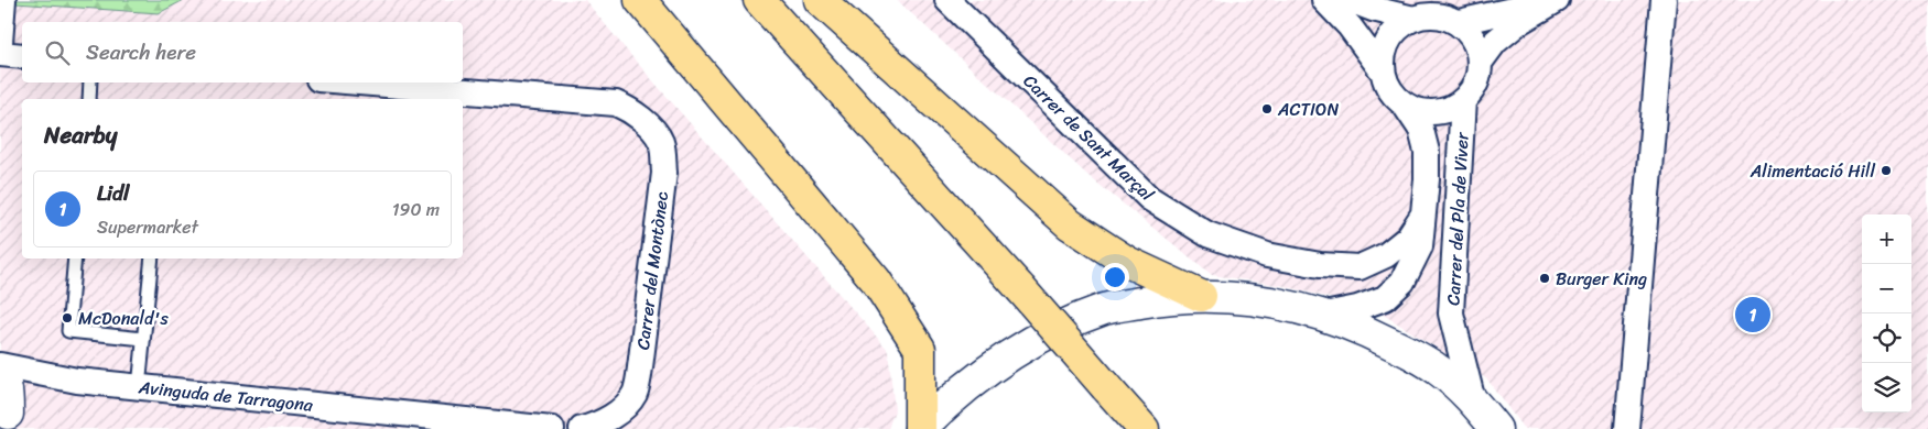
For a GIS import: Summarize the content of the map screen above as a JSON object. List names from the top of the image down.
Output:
{
  "streets": {
    "street": [
      "Carrer de Sant Marçal",
      "Carrer del Pla de Viver",
      "Carrer del Montònec",
      "Avinguda de Tarragona"
    ]
  },
  "crossings": [
    ["Carrer de Sant Marçal", "Carrer del Pla de Viver"]
  ],
  "places": [
    "ACTION",
    "Alimentació Hill",
    "Burger King",
    "McDonald's"
  ],
  "page": {
    "search": "Search here",
    "heading": "Nearby",
    "list": [
      {
        "mark": "1",
        "name": "Lidl",
        "note": "Supermarket",
        "value": "190 m"
      }
    ],
    "map_buttons": ["+", "−"],
    "pins": "1"
  }
}
